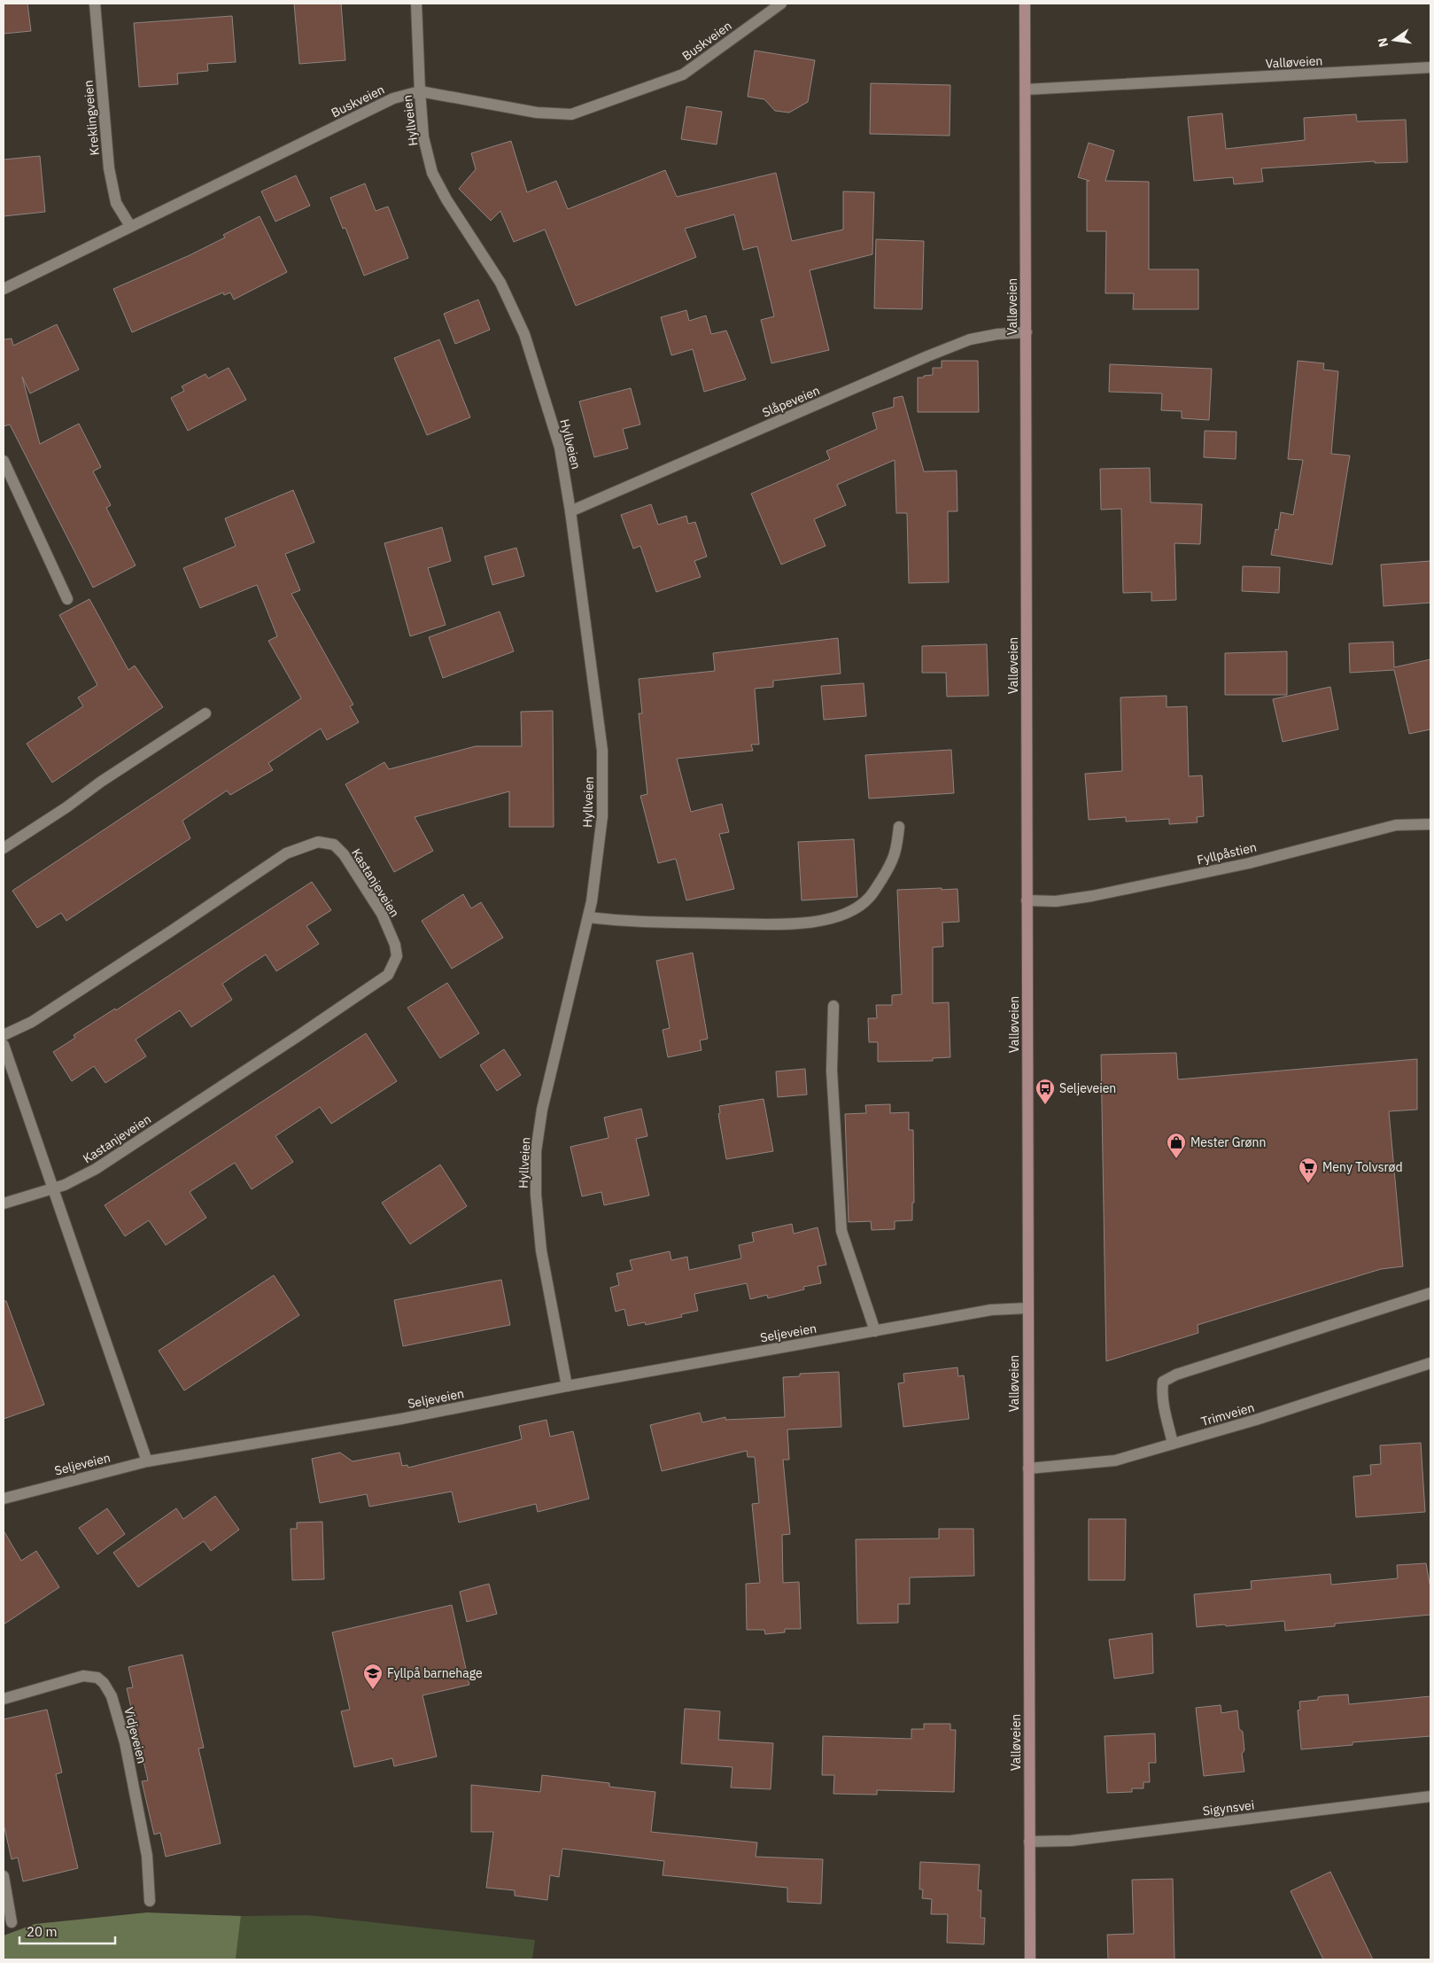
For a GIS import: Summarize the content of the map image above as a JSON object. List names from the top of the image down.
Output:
{
  "streets": {
    "main road": ["Valløveien"],
    "street": [
      "Buskveien",
      "Kreklingveien",
      "Hyllveien",
      "Slåpeveien",
      "Fyllpåstien",
      "Kastanjeveien",
      "Seljeveien",
      "Trimveien",
      "Vidjeveien",
      "Sigynsvei"
    ]
  },
  "crossings": [
    ["Buskveien", "Kreklingveien"],
    ["Buskveien", "Hyllveien"],
    ["Valløveien", "Slåpeveien"],
    ["Valløveien", "Fyllpåstien"],
    ["Valløveien", "Seljeveien"],
    ["Valløveien", "Trimveien"],
    ["Valløveien", "Sigynsvei"],
    ["Hyllveien", "Slåpeveien"],
    ["Hyllveien", "Seljeveien"]
  ],
  "places": {
    "bus stop": ["Seljeveien"],
    "shop": ["Mester Grønn"],
    "supermarket": ["Meny Tolvsrød"],
    "school or university": ["Fyllpå barnehage"]
  },
  "scale_bar": "20 m",
  "north": "left"
}
